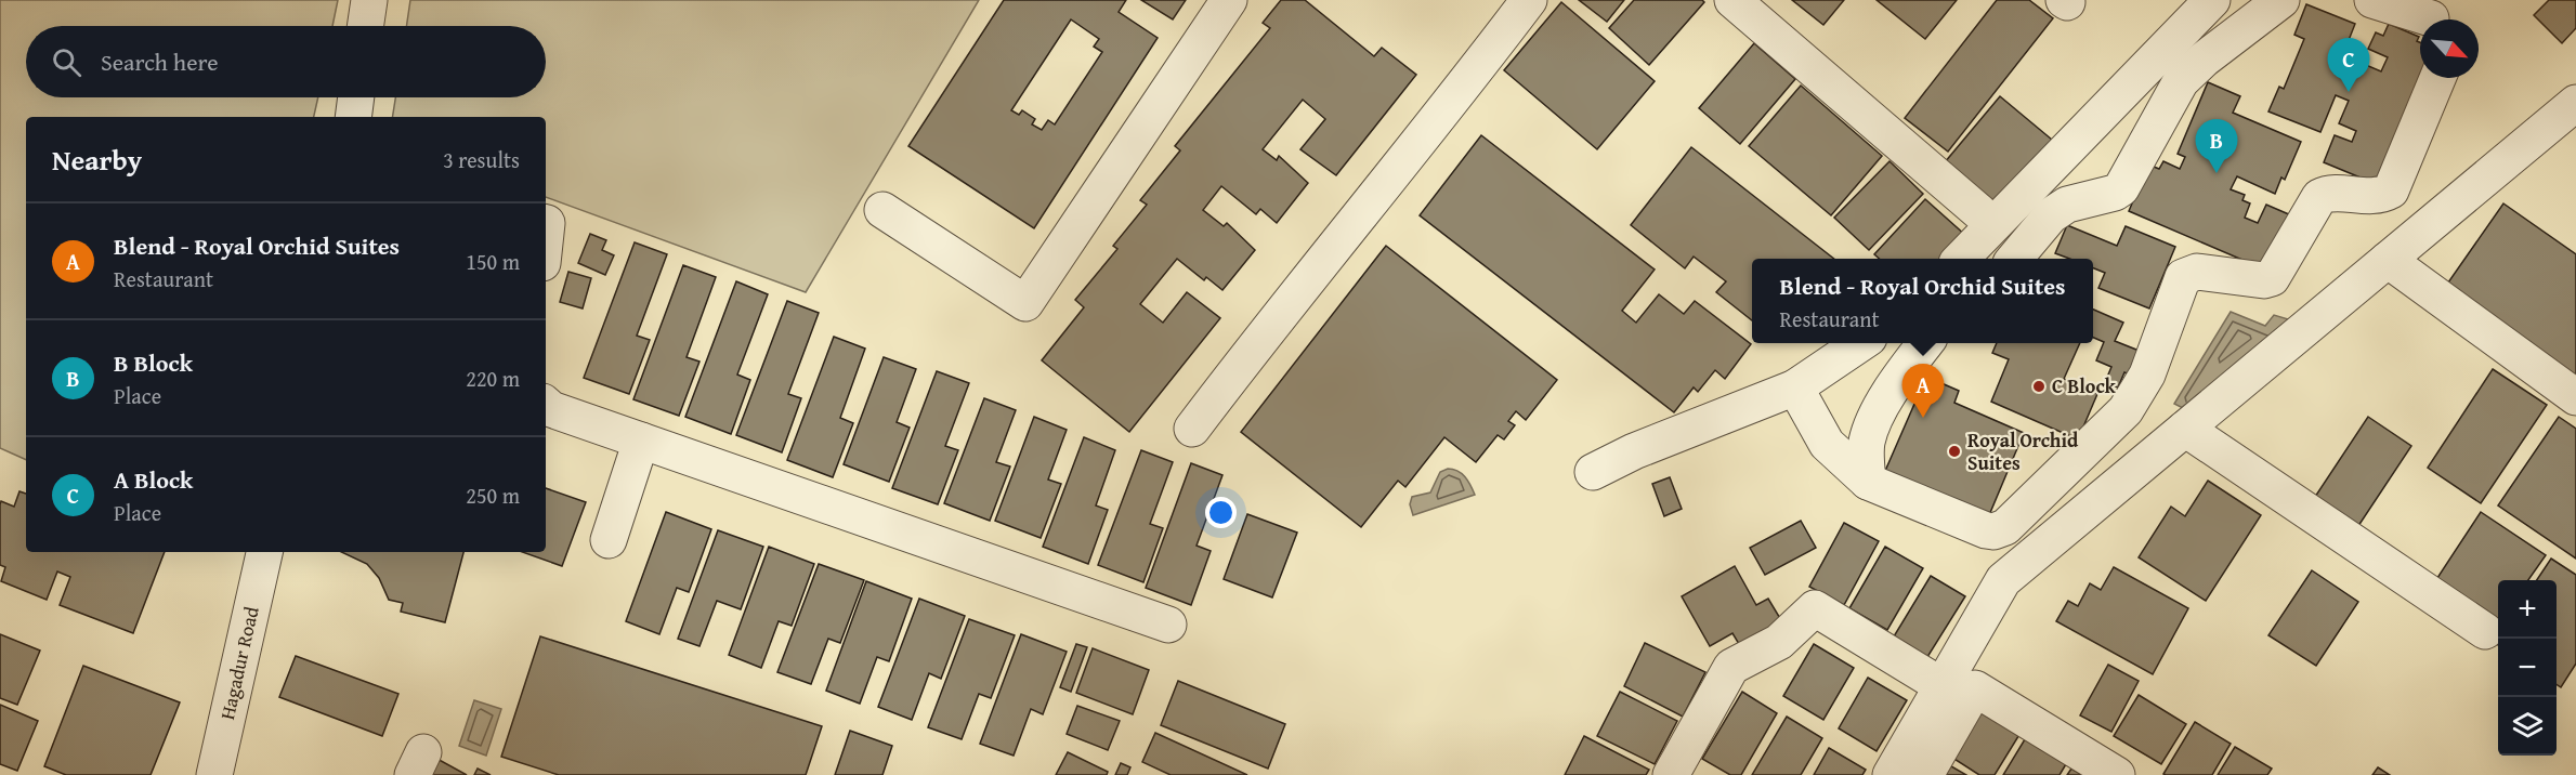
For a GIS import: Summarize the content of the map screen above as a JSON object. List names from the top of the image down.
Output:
{
  "streets": {
    "street": ["Hagadur Road"]
  },
  "places": ["C Block", "Royal Orchid Suites"],
  "north": "bottom right",
  "page": {
    "search": "Search here",
    "pins": ["C", "B", "A"],
    "heading": ["Nearby", "3 results"],
    "list": [
      {
        "mark": "A",
        "name": "Blend - Royal Orchid Suites",
        "note": "Restaurant",
        "value": "150 m"
      },
      {
        "mark": "B",
        "name": "B Block",
        "note": "Place",
        "value": "220 m"
      },
      {
        "mark": "C",
        "name": "A Block",
        "note": "Place",
        "value": "250 m"
      }
    ],
    "popup": ["Blend - Royal Orchid Suites", "Restaurant"],
    "map_buttons": ["+", "−"]
  }
}
